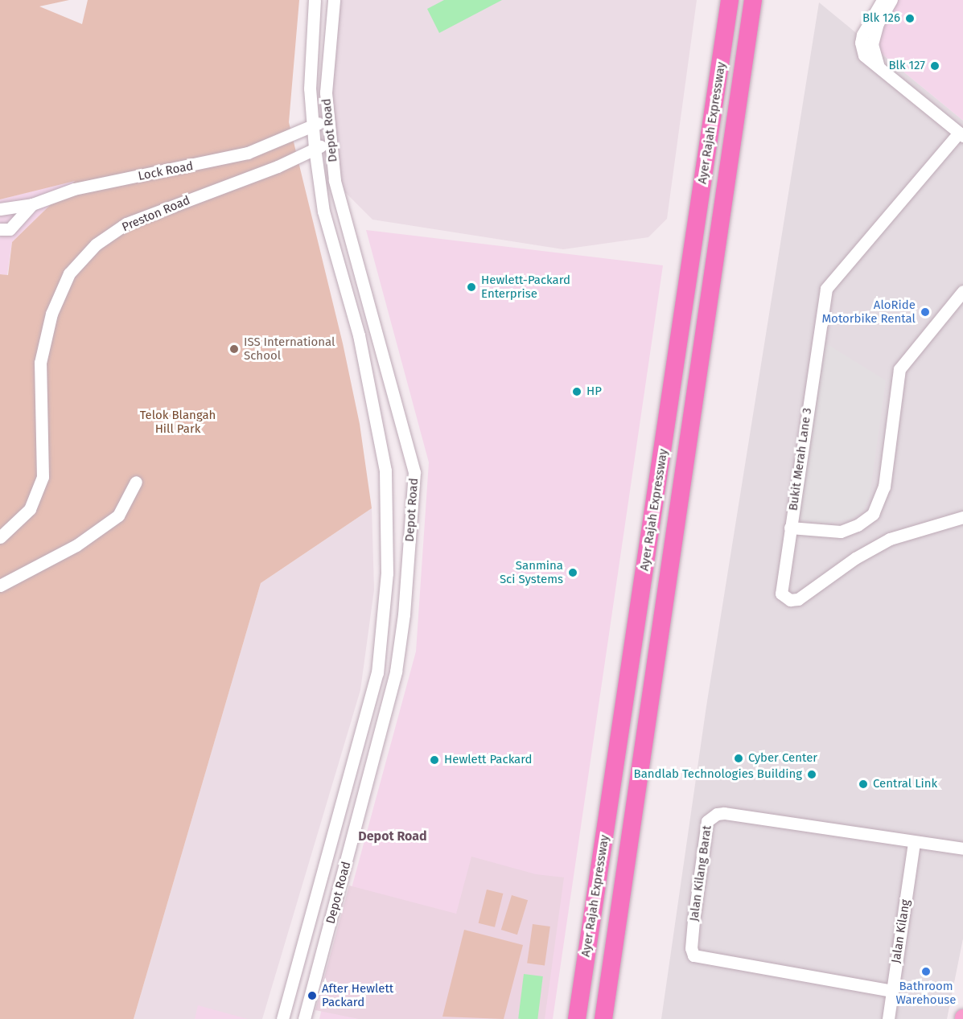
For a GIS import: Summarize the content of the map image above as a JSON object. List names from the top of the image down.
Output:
{
  "streets": {
    "highway": ["Ayer Rajah Expressway"],
    "street": [
      "Depot Road",
      "Lock Road",
      "Preston Road",
      "Bukit Merah Lane 3",
      "Jalan Kilang Barat",
      "Jalan Kilang"
    ]
  },
  "crossings": [
    ["Depot Road", "Lock Road"],
    ["Depot Road", "Preston Road"],
    ["Jalan Kilang Barat", "Jalan Kilang"]
  ],
  "districts": ["Depot Road"],
  "parks": ["Telok Blangah Hill Park"],
  "places": [
    "Blk 126",
    "Blk 127",
    "Hewlett-Packard Enterprise",
    "AloRide Motorbike Rental",
    "ISS International School",
    "HP",
    "Sanmina Sci Systems",
    "Cyber Center",
    "Hewlett Packard",
    "Bandlab Technologies Building",
    "Central Link",
    "Bathroom Warehouse",
    "After Hewlett Packard"
  ]
}
